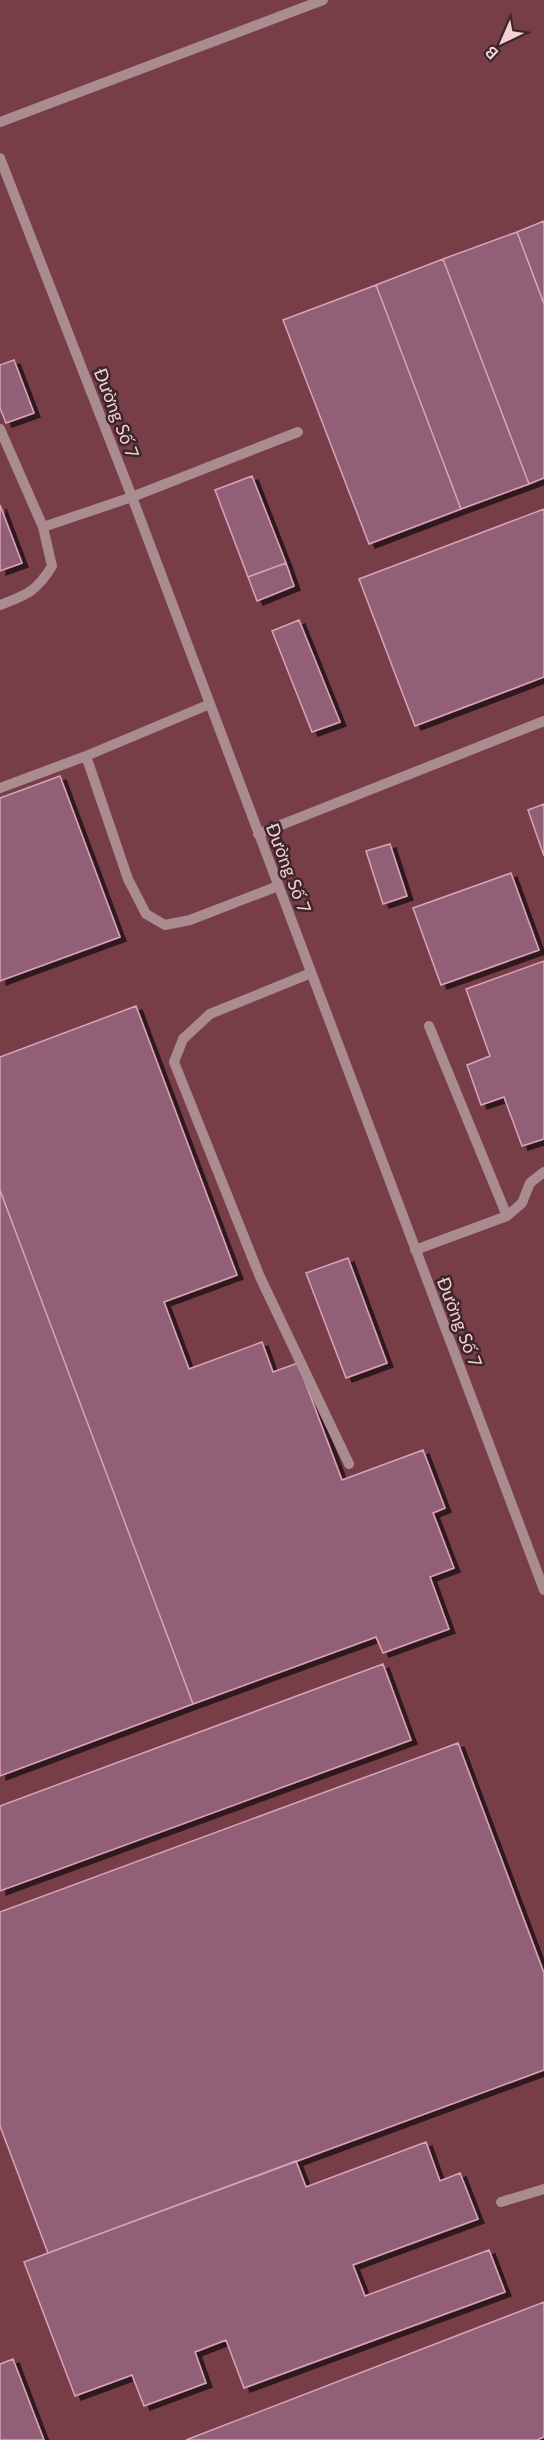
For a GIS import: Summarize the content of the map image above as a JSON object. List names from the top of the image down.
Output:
{
  "streets": {
    "street": ["Đường Số 7"]
  },
  "north": "bottom left"
}
